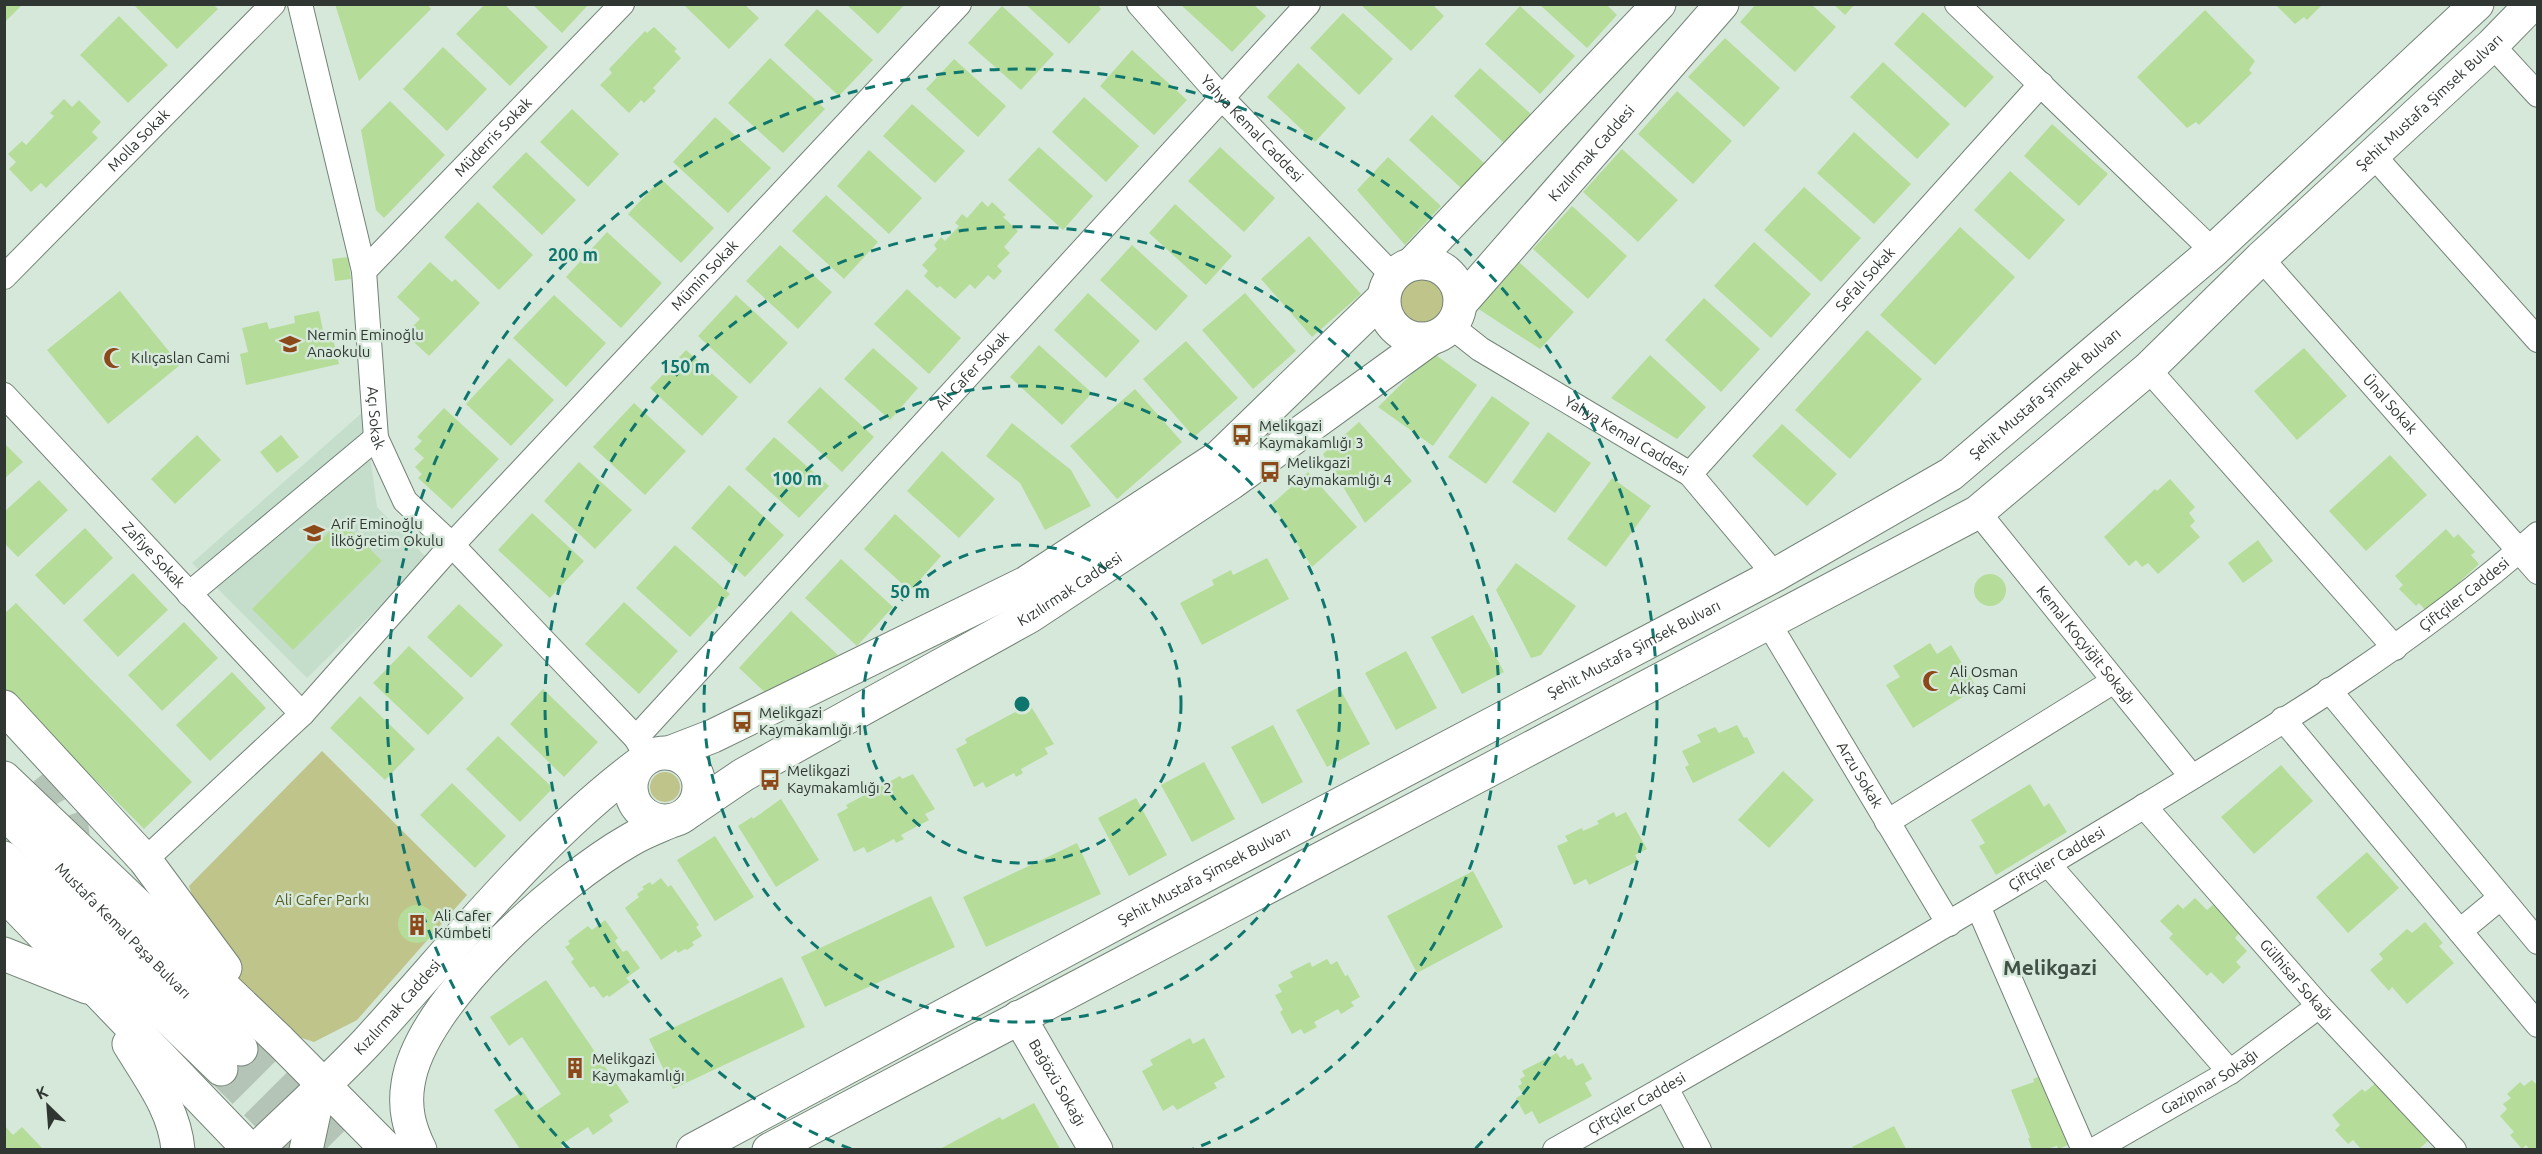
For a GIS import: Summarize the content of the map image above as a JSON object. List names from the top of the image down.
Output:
{
  "streets": {
    "main road": [
      "Şehit Mustafa Şimsek Bulvarı",
      "Kızılırmak Caddesi",
      "Mustafa Kemal Paşa Bulvarı",
      "Bağözü Sokağı"
    ],
    "street": [
      "Yahya Kemal Caddesi",
      "Müderris Sokak",
      "Molla Sokak",
      "Mümin Sokak",
      "Sefalı Sokak",
      "Ali Cafer Sokak",
      "Ünal Sokak",
      "Açı Sokak",
      "Zafiye Sokak",
      "Çiftçiler Caddesi",
      "Kemal Koçyiğit Sokağı",
      "Arzu Sokak",
      "Gülhisar Sokağı",
      "Gazipınar Sokağı"
    ]
  },
  "crossings": [
    ["Şehit Mustafa Şimsek Bulvarı", "Yahya Kemal Caddesi"],
    ["Şehit Mustafa Şimsek Bulvarı", "Ünal Sokak"],
    ["Şehit Mustafa Şimsek Bulvarı", "Kemal Koçyiğit Sokağı"],
    ["Şehit Mustafa Şimsek Bulvarı", "Arzu Sokak"],
    ["Şehit Mustafa Şimsek Bulvarı", "Bağözü Sokağı"],
    ["Yahya Kemal Caddesi", "Kızılırmak Caddesi"],
    ["Yahya Kemal Caddesi", "Sefalı Sokak"],
    ["Yahya Kemal Caddesi", "Ali Cafer Sokak"],
    ["Müderris Sokak", "Açı Sokak"],
    ["Kızılırmak Caddesi", "Ali Cafer Sokak"],
    ["Kızılırmak Caddesi", "Açı Sokak"],
    ["Mümin Sokak", "Açı Sokak"],
    ["Mümin Sokak", "Zafiye Sokak"],
    ["Ali Cafer Sokak", "Açı Sokak"],
    ["Ünal Sokak", "Çiftçiler Caddesi"],
    ["Çiftçiler Caddesi", "Kemal Koçyiğit Sokağı"],
    ["Çiftçiler Caddesi", "Arzu Sokak"],
    ["Çiftçiler Caddesi", "Gülhisar Sokağı"],
    ["Gülhisar Sokağı", "Gazipınar Sokağı"]
  ],
  "districts": ["Melikgazi"],
  "parks": ["Ali Cafer Parkı"],
  "places": {
    "school or university": ["Nermin Eminoğlu Anaokulu", "Arif Eminoğlu İlköğretim Okulu"],
    "mosque": ["Kılıçaslan Cami", "Ali Osman Akkaş Cami"],
    "bus stop": [
      "Melikgazi Kaymakamlığı 3",
      "Melikgazi Kaymakamlığı 4",
      "Melikgazi Kaymakamlığı 1",
      "Melikgazi Kaymakamlığı 2"
    ],
    "building": ["Ali Cafer Kümbeti", "Melikgazi Kaymakamlığı"]
  },
  "north": "top left",
  "rings": [
    "200 m",
    "150 m",
    "100 m",
    "50 m"
  ]
}
